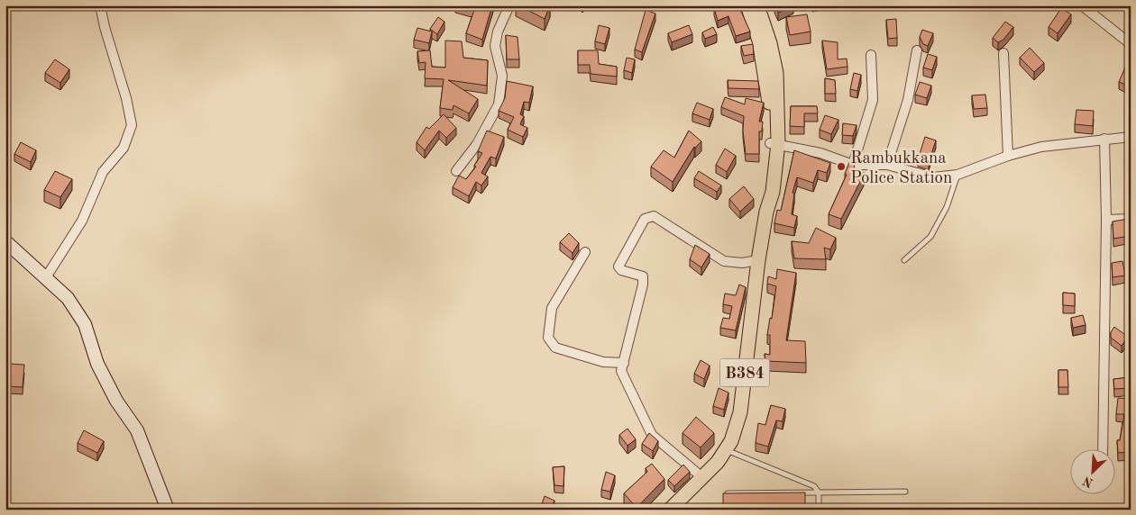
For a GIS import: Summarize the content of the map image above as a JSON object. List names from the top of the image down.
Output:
{
  "streets": {
    "main road": ["B384"]
  },
  "places": ["Rambukkana Police Station"],
  "north": "bottom left"
}
